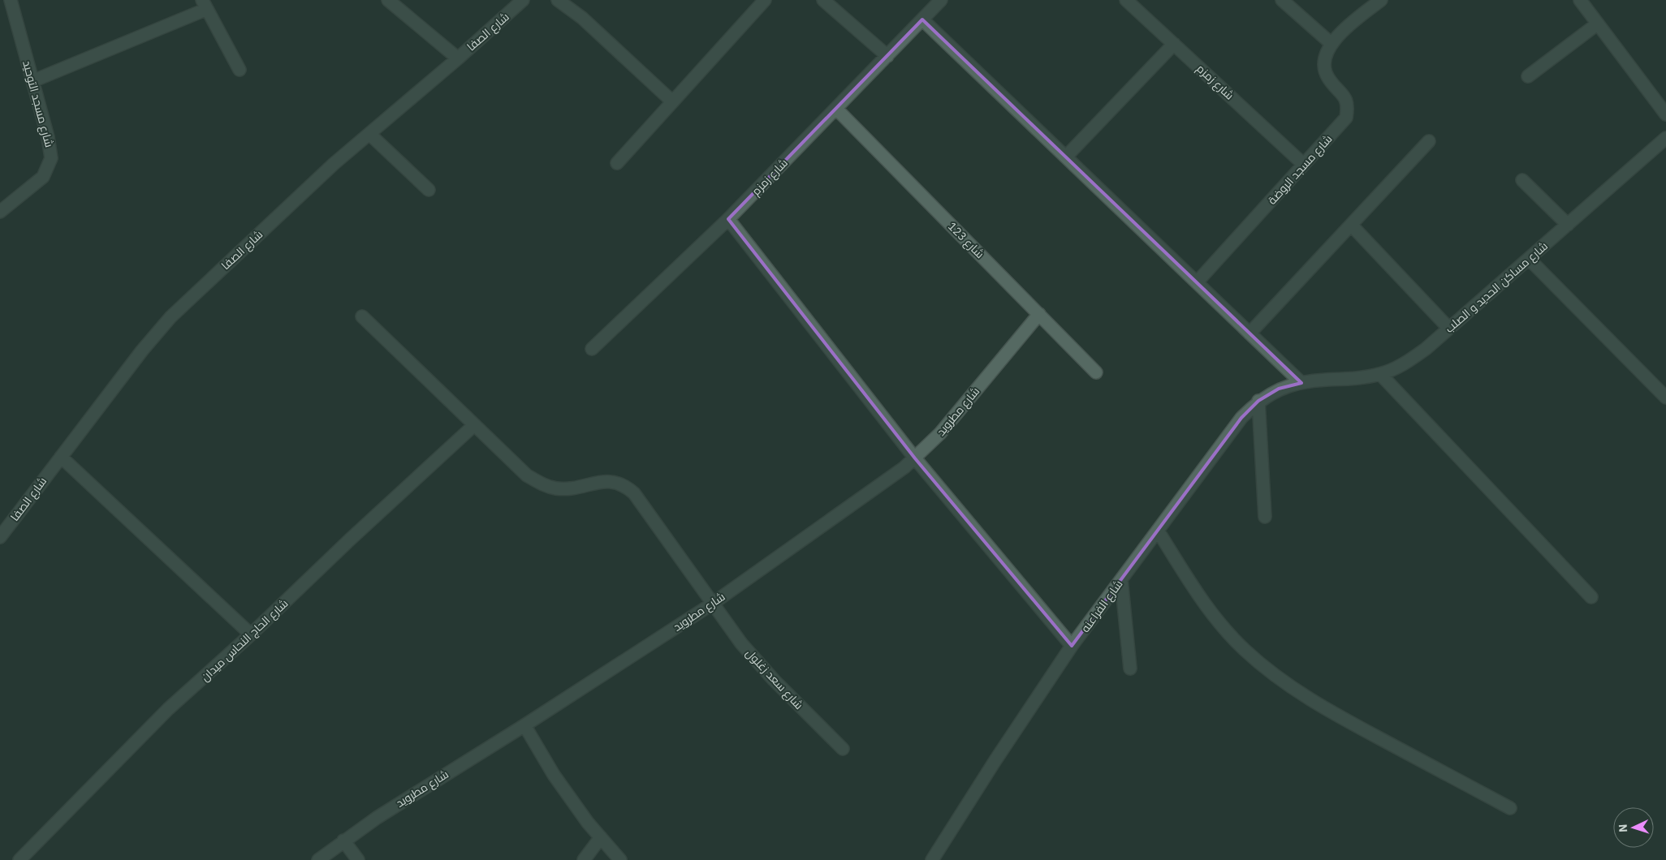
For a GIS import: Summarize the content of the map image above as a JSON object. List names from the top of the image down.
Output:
{
  "streets": {
    "street": [
      "شارع الصفا",
      "شارع زمزم",
      "شارع مسجد التوحيد",
      "شارع مسجد الروضة",
      "شارع 123",
      "شارع مساكن الحديد و الصلب",
      "شارع مطرويد",
      "شارع الفراعنه",
      "شارع الحاج النحاس ميدان",
      "شارع سعد زغلول"
    ]
  },
  "crossings": [
    ["شارع زمزم", "شارع مسجد الروضة"],
    ["شارع زمزم", "شارع 123"],
    ["شارع 123", "شارع مطرويد"],
    ["شارع مساكن الحديد و الصلب", "شارع الفراعنه"],
    ["شارع مطرويد", "شارع سعد زغلول"],
    ["شارع الحاج النحاس ميدان", "شارع سعد زغلول"]
  ],
  "north": "left"
}
